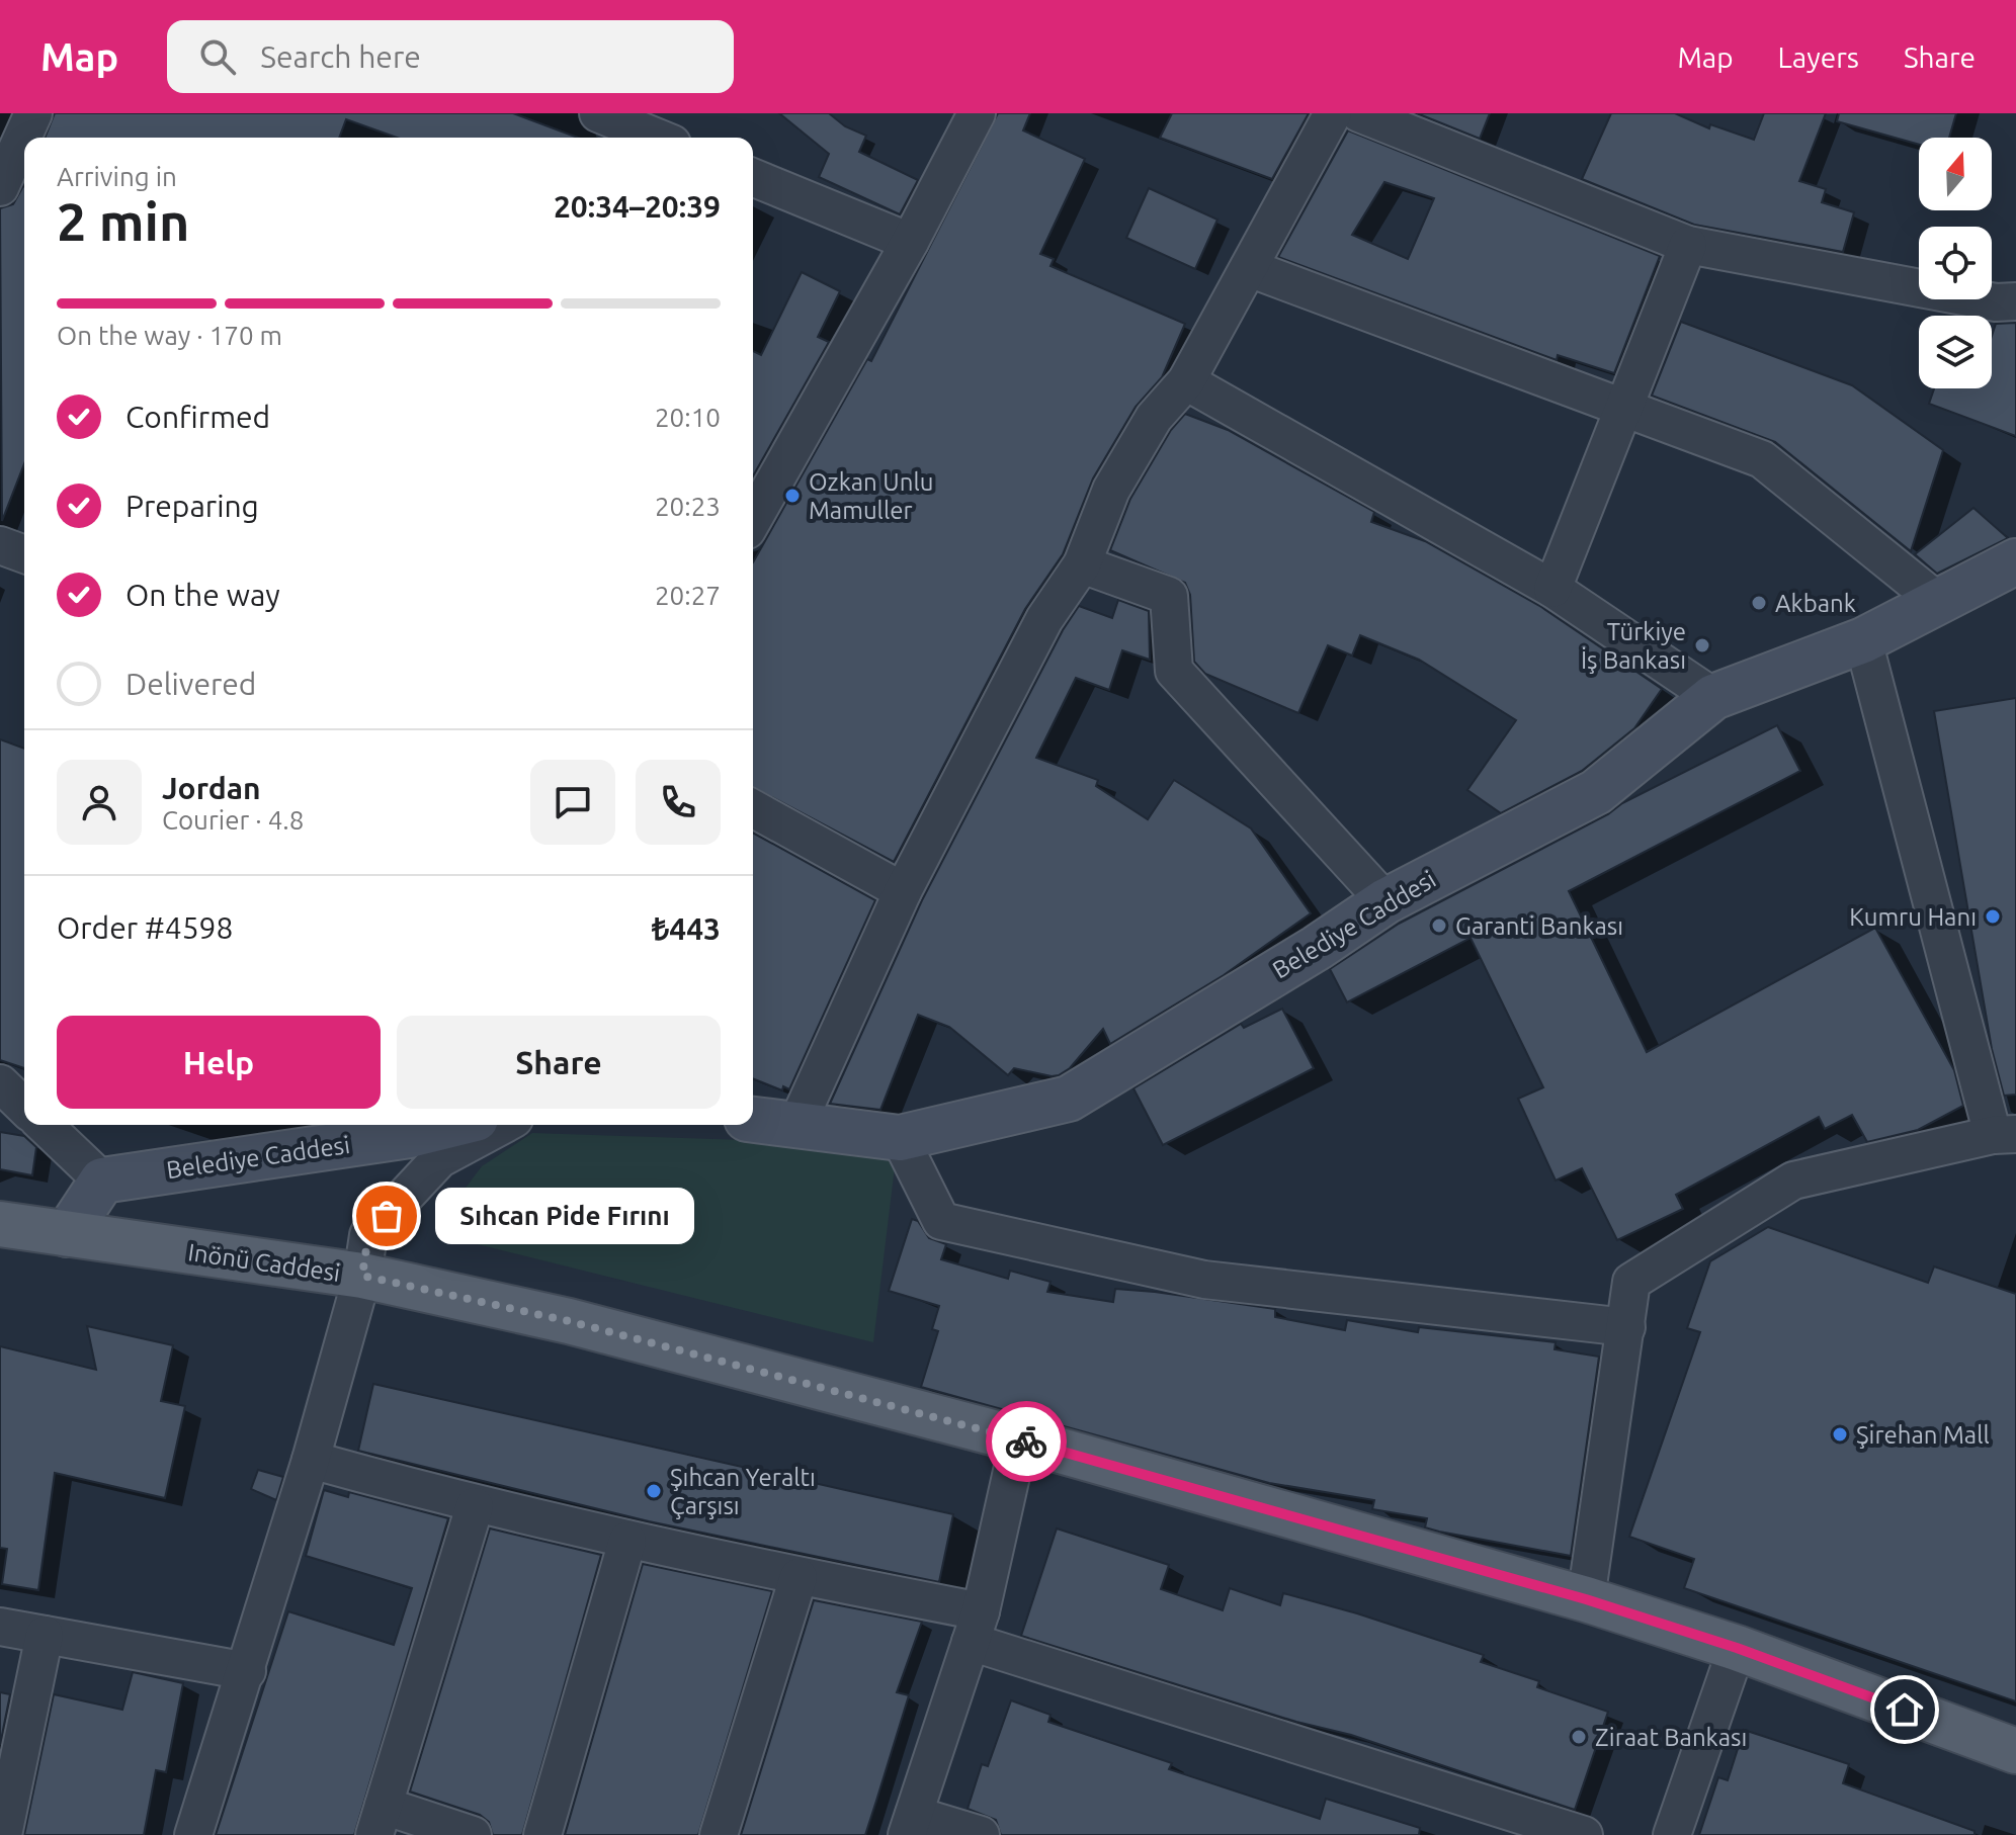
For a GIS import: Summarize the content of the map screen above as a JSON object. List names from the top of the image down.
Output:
{
  "streets": {
    "main road": ["Inönü Caddesi"],
    "street": ["Belediye Caddesi"]
  },
  "places": [
    "Ozkan Unlu Mamuller",
    "Akbank",
    "Türkiye İş Bankası",
    "Kumru Hanı",
    "Garanti Bankası",
    "Sıhcan Pide Fırını",
    "Şirehan Mall",
    "Şıhcan Yeraltı Çarşısı",
    "Ziraat Bankası"
  ],
  "north": "top",
  "page": {
    "header": "Map",
    "search": "Search here",
    "nav": ["Map", "Layers", "Share"],
    "heading": ["2 min", "Arriving in", "20:34–20:39"],
    "panel": [
      "Jordan",
      "Courier · 4.8",
      "Order #4598",
      "₺443"
    ],
    "bar": "On the way · 170 m",
    "list": [
      ["Confirmed", "20:10"],
      ["Preparing", "20:23"],
      ["On the way", "20:27"],
      "Delivered"
    ],
    "buttons": ["Help", "Share"],
    "bubble": "Sıhcan Pide Fırını"
  }
}
